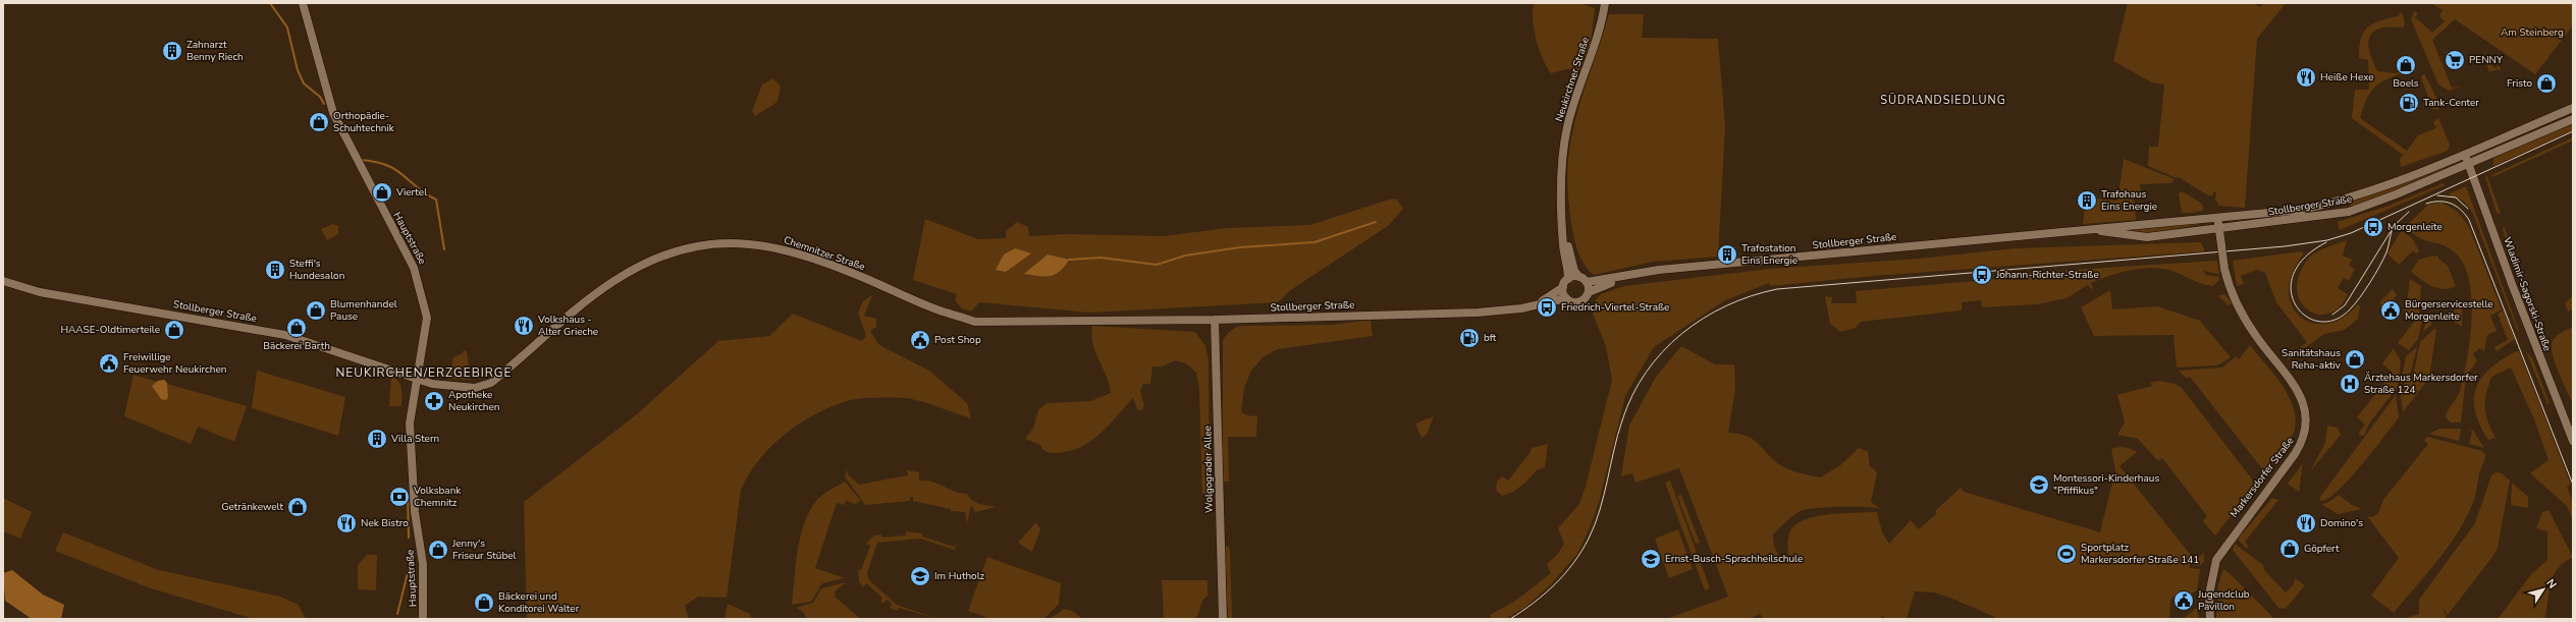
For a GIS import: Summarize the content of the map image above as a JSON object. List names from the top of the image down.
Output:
{
  "streets": {
    "main road": [
      "Neukirchner Straße",
      "Stollberger Straße",
      "Hauptstraße",
      "Chemnitzer Straße",
      "Wladimir-Sagorski-Straße",
      "Wolgograder Allee",
      "Markersdorfer Straße"
    ]
  },
  "crossings": [
    ["Neukirchner Straße", "Stollberger Straße"],
    ["Stollberger Straße", "Hauptstraße"],
    ["Stollberger Straße", "Chemnitzer Straße"],
    ["Stollberger Straße", "Wladimir-Sagorski-Straße"],
    ["Stollberger Straße", "Wolgograder Allee"],
    ["Stollberger Straße", "Markersdorfer Straße"],
    ["Hauptstraße", "Chemnitzer Straße"]
  ],
  "districts": ["SÜDRANDSIEDLUNG", "NEUKIRCHEN/ERZGEBIRGE"],
  "parks": ["Am Steinberg"],
  "places": {
    "building": [
      "Zahnarzt Benny Riech",
      "Trafohaus Eins Energie",
      "Trafostation Eins Energie",
      "Steffi's Hundesalon",
      "Villa Stern"
    ],
    "supermarket": ["PENNY"],
    "shop": [
      "Boels",
      "Fristo",
      "Orthopädie- Schuhtechnik",
      "Viertel",
      "Blumenhandel Pause",
      "Bäckerei Barth",
      "HAASE-Oldtimerteile",
      "Sanitätshaus Reha-aktiv",
      "Getränkewelt",
      "Göpfert",
      "Jenny's Friseur Stübel",
      "Bäckerei und Konditorei Walter"
    ],
    "restaurant": [
      "Heiße Hexe",
      "Volkshaus - Alter Grieche",
      "Nek Bistro",
      "Domino's"
    ],
    "fuel station": ["Tank-Center", "bft"],
    "bus stop": ["Morgenleite", "Johann-Richter-Straße", "Friedrich-Viertel-Straße"],
    "public building": [
      "Bürgerservicestelle Morgenleite",
      "Post Shop",
      "Freiwillige Feuerwehr Neukirchen",
      "Jugendclub Pavillon"
    ],
    "hospital": ["Ärztehaus Markersdorfer Straße 124"],
    "pharmacy": ["Apotheke Neukirchen"],
    "school or university": ["Montessori-Kinderhaus \"Pfiffikus\"", "Ernst-Busch-Sprachheilschule", "Im Hutholz"],
    "bank": ["Volksbank Chemnitz"],
    "sports": ["Sportplatz Markersdorfer Straße 141"]
  },
  "north": "top right"
}
